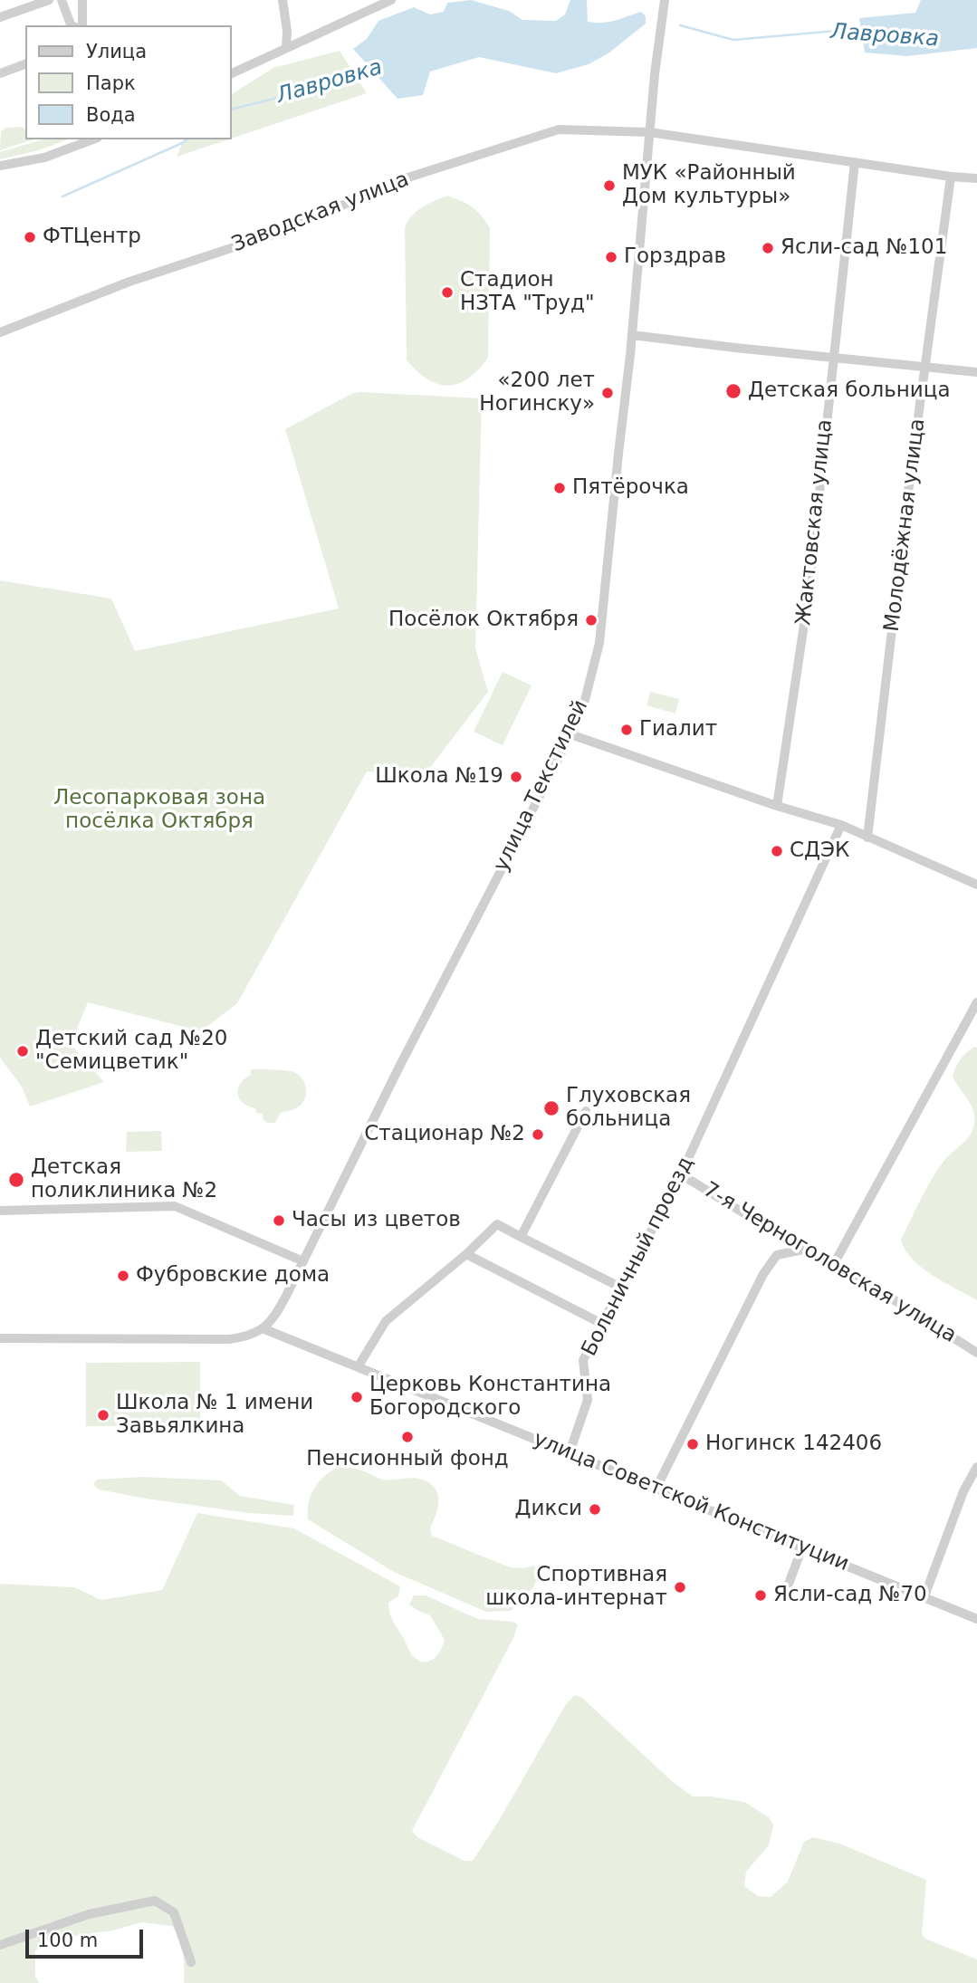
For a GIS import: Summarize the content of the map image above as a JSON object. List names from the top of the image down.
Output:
{
  "streets": {
    "street": [
      "Заводская улица",
      "Жактовская улица",
      "Молодёжная улица",
      "улица Текстилей",
      "Больничный проезд",
      "7-я Черноголовская улица",
      "улица Советской Конституции"
    ]
  },
  "crossings": [
    ["Заводская улица", "Жактовская улица"],
    ["Заводская улица", "Молодёжная улица"],
    ["Заводская улица", "улица Текстилей"],
    ["улица Текстилей", "улица Советской Конституции"],
    ["Больничный проезд", "7-я Черноголовская улица"],
    ["Больничный проезд", "улица Советской Конституции"]
  ],
  "water": ["Лавровка"],
  "parks": ["Лесопарковая зона посёлка Октября"],
  "places": [
    "МУК «Районный Дом культуры»",
    "ФТЦентр",
    "Ясли-сад №101",
    "Горздрав",
    "Стадион НЗТА \"Труд\"",
    "Детская больница",
    "«200 лет Ногинску»",
    "Пятёрочка",
    "Посёлок Октября",
    "Гиалит",
    "Школа №19",
    "СДЭК",
    "Детский сад №20 \"Семицветик\"",
    "Глуховская больница",
    "Стационар №2",
    "Детская поликлиника №2",
    "Часы из цветов",
    "Фубровские дома",
    "Церковь Константина Богородского",
    "Школа № 1 имени Завьялкина",
    "Пенсионный фонд",
    "Ногинск 142406",
    "Дикси",
    "Спортивная школа-интернат",
    "Ясли-сад №70"
  ],
  "legend": ["Улица", "Парк", "Вода"],
  "scale_bar": "100 m"
}
